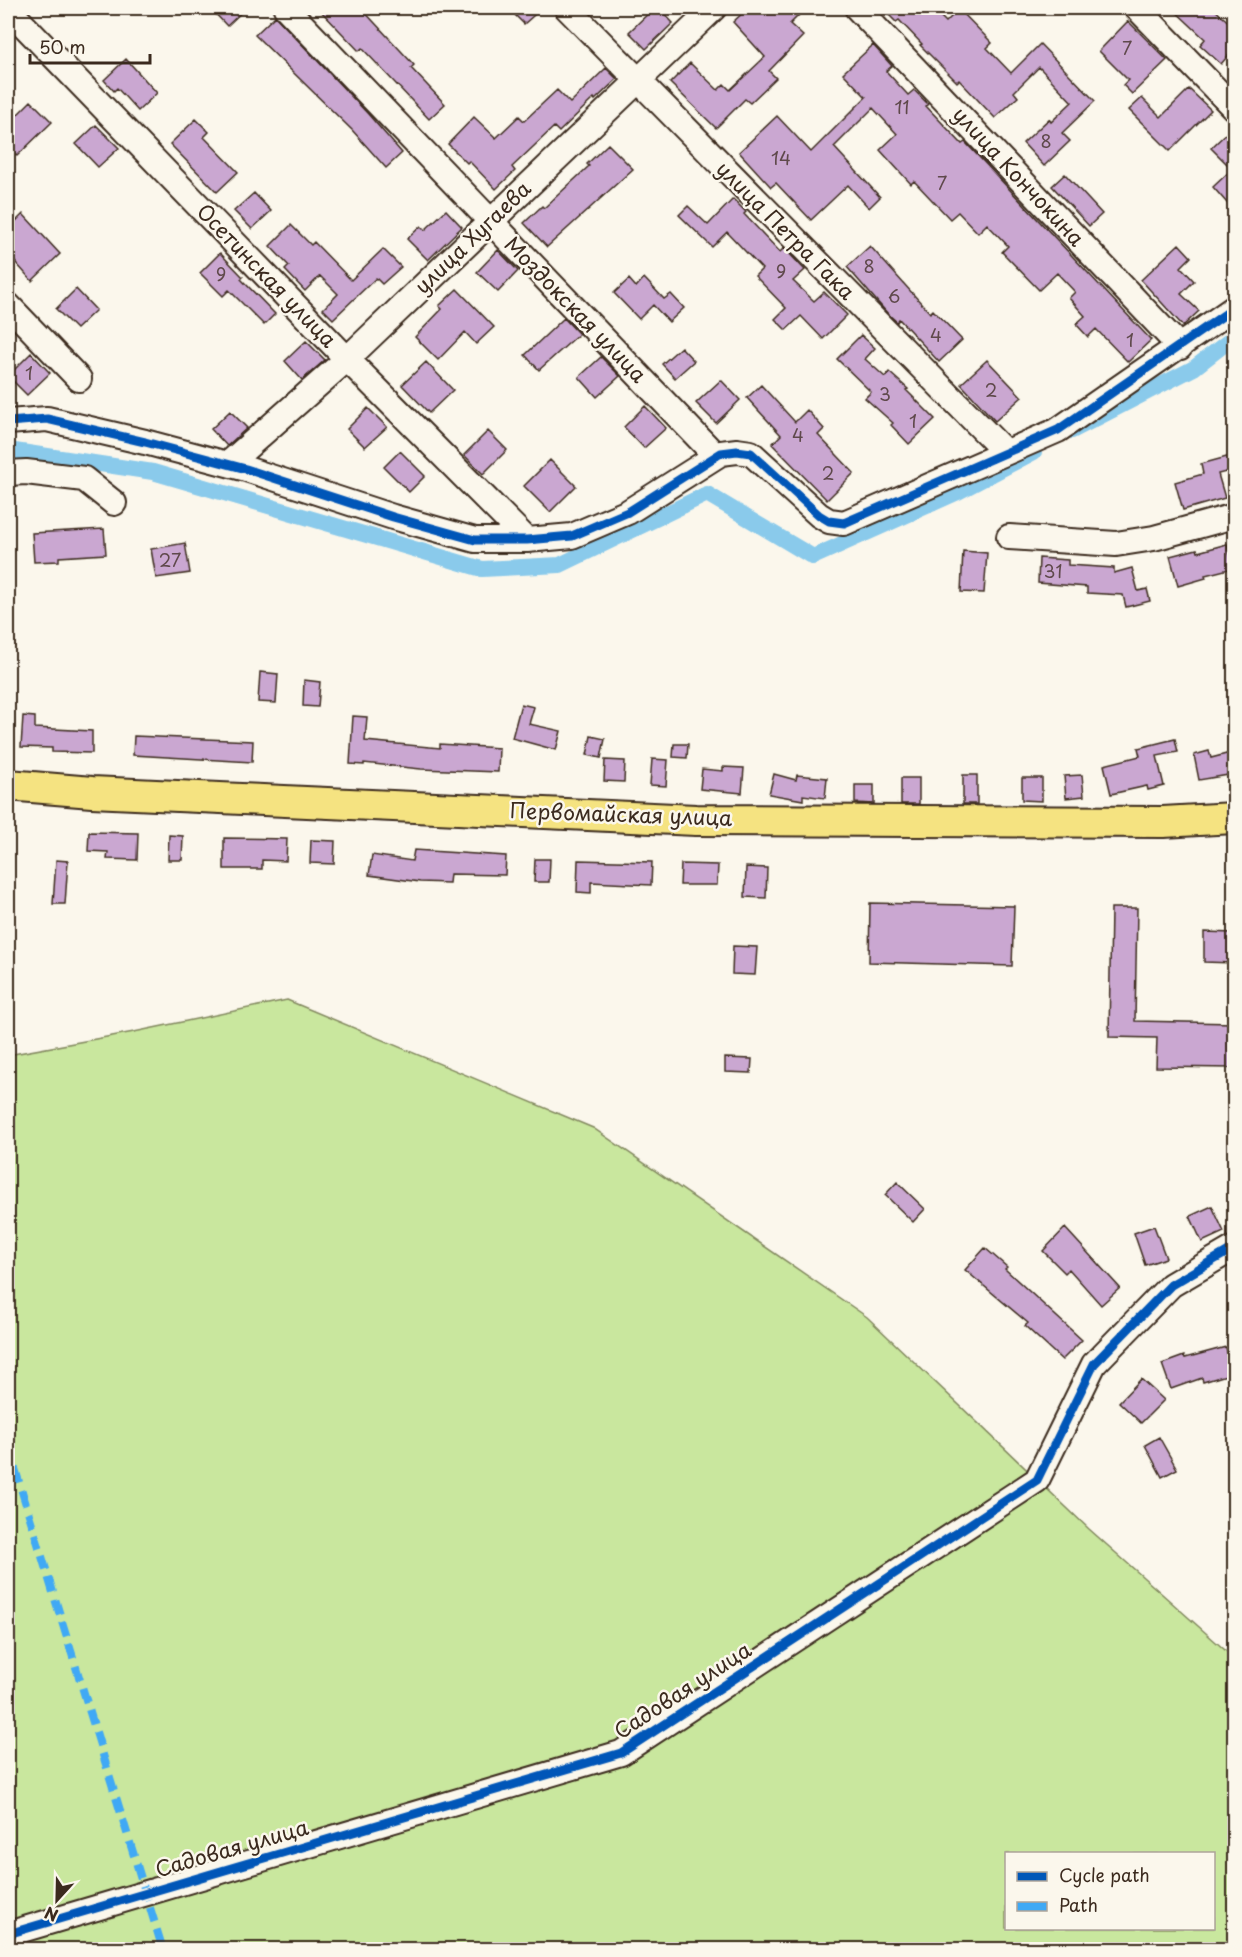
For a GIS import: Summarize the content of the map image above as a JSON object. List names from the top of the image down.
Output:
{
  "streets": {
    "main road": ["Первомайская улица"],
    "street": [
      "улица Кончокина",
      "улица Петра Гака",
      "улица Хугаева",
      "Осетинская улица",
      "Моздокская улица",
      "Садовая улица"
    ]
  },
  "crossings": [
    ["улица Петра Гака", "улица Хугаева"],
    ["улица Хугаева", "Осетинская улица"],
    ["улица Хугаева", "Моздокская улица"]
  ],
  "house_numbers": [
    "7",
    "11",
    "8",
    "14",
    "7",
    "8",
    "9",
    "9",
    "6",
    "4",
    "1",
    "1",
    "2",
    "3",
    "1",
    "4",
    "2",
    "27",
    "31"
  ],
  "legend": ["Cycle path", "Path"],
  "scale_bar": "50 m",
  "north": "bottom"
}
